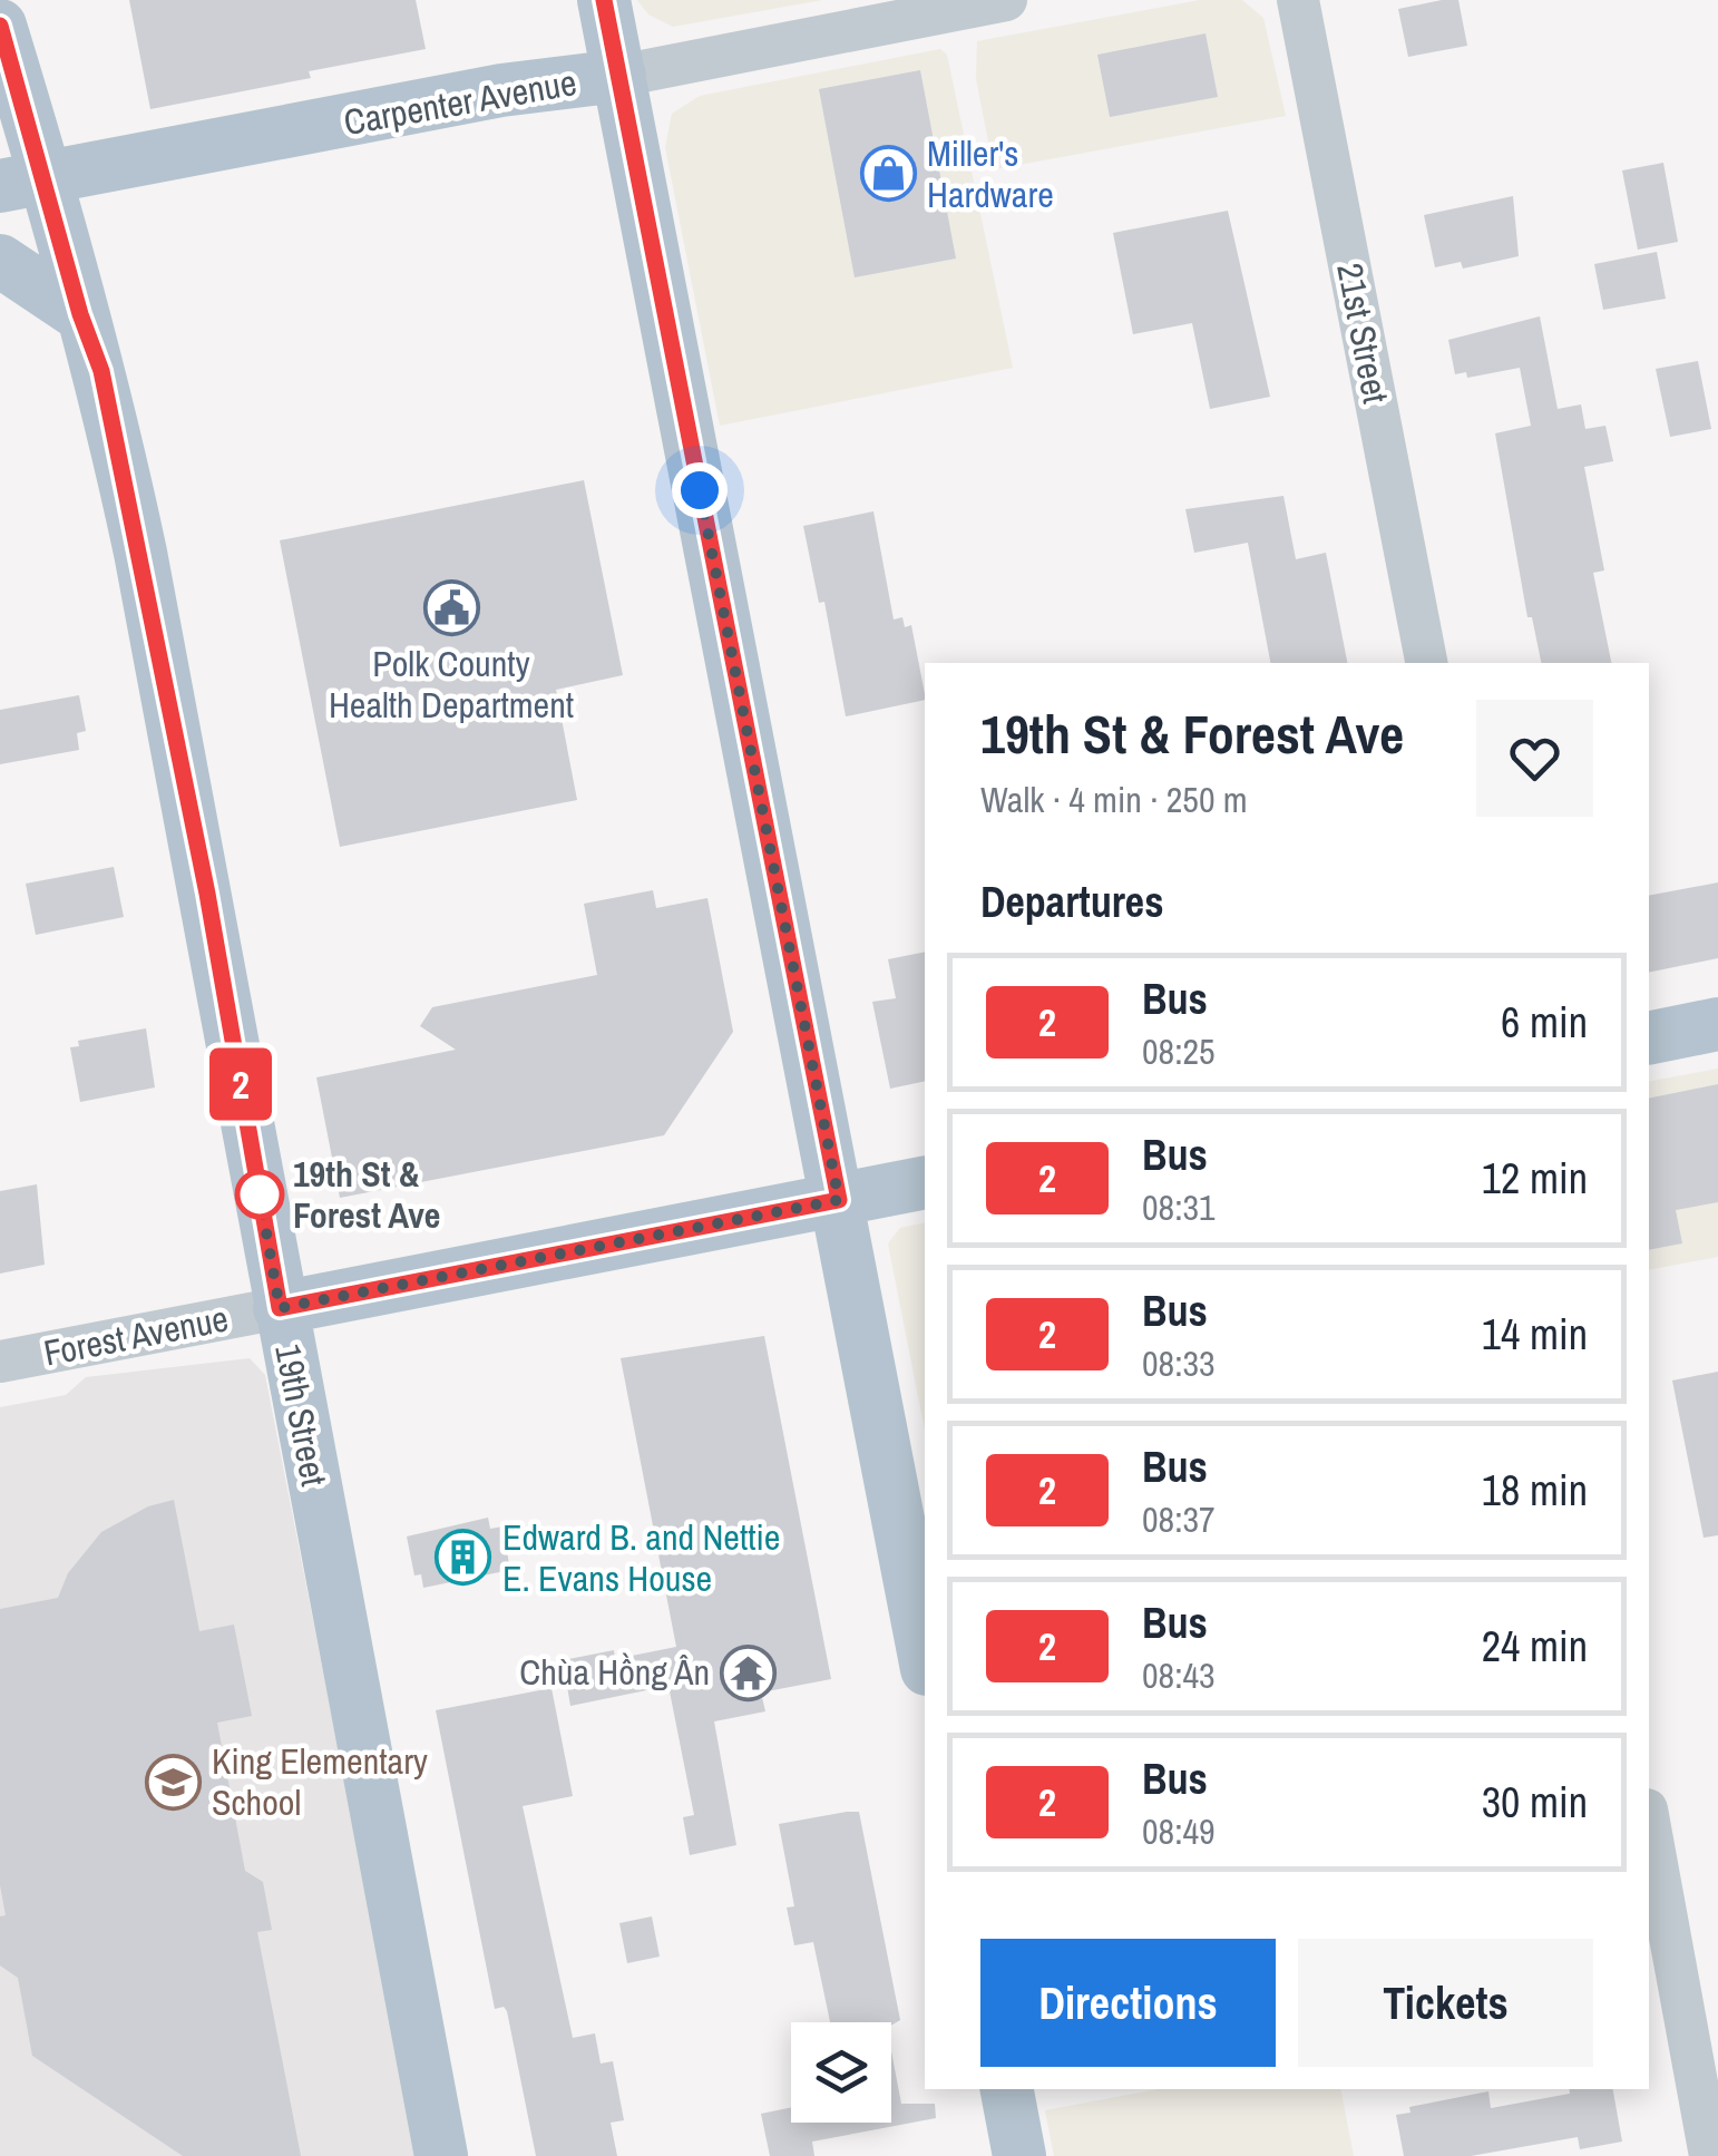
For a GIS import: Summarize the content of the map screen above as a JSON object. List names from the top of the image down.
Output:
{
  "streets": {
    "main road": ["Carpenter Avenue", "Forest Avenue", "19th Street"],
    "street": ["21st Street"]
  },
  "crossings": [
    ["Carpenter Avenue", "19th Street"],
    ["Forest Avenue", "19th Street"]
  ],
  "places": {
    "shop": ["Miller's Hardware"],
    "public building": ["Polk County Health Department"],
    "other": ["19th St & Forest Ave"],
    "building": ["Edward B. and Nettie E. Evans House"],
    "temple": ["Chùa Hồng Ân"],
    "school or university": ["King Elementary School"]
  },
  "lines": ["bus line 2"],
  "page": {
    "on_map": "2",
    "heading": [
      ["19th St & Forest Ave", "Walk · 4 min · 250 m"],
      "Departures"
    ],
    "list": [
      {
        "mark": "2",
        "name": "Bus",
        "note": "08:25",
        "value": "6 min"
      },
      {
        "mark": "2",
        "name": "Bus",
        "note": "08:31",
        "value": "12 min"
      },
      {
        "mark": "2",
        "name": "Bus",
        "note": "08:33",
        "value": "14 min"
      },
      {
        "mark": "2",
        "name": "Bus",
        "note": "08:37",
        "value": "18 min"
      },
      {
        "mark": "2",
        "name": "Bus",
        "note": "08:43",
        "value": "24 min"
      },
      {
        "mark": "2",
        "name": "Bus",
        "note": "08:49",
        "value": "30 min"
      }
    ],
    "buttons": ["Directions", "Tickets"]
  }
}
